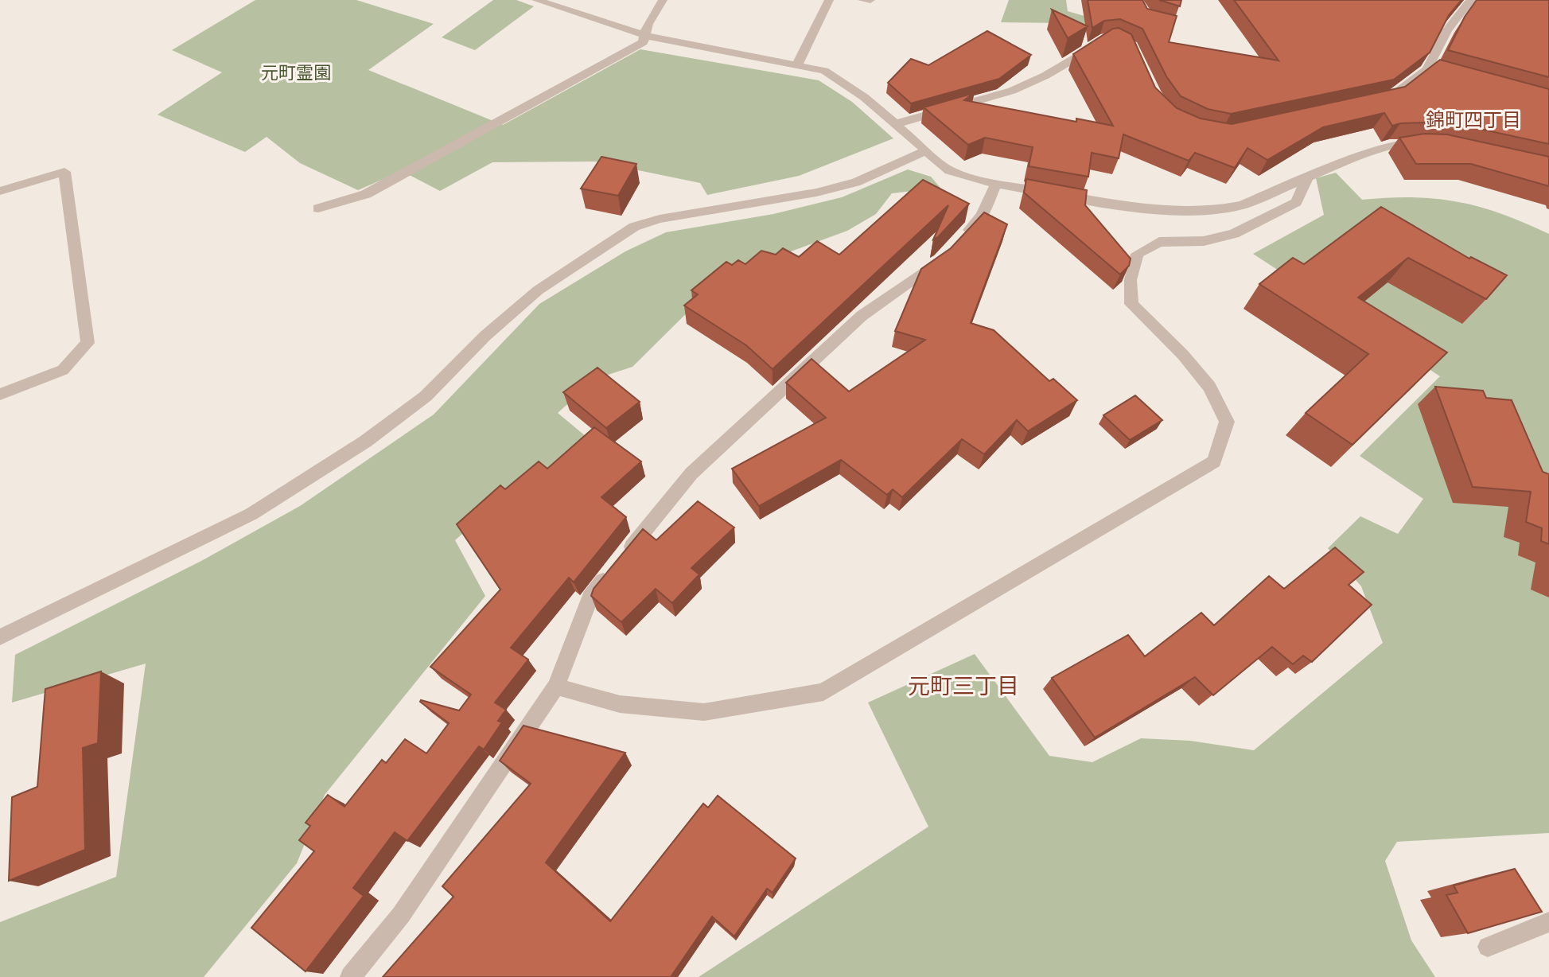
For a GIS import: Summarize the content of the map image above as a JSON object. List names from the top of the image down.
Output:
{
  "districts": ["錦町四丁目", "元町三丁目"],
  "parks": ["元町霊園"]
}
